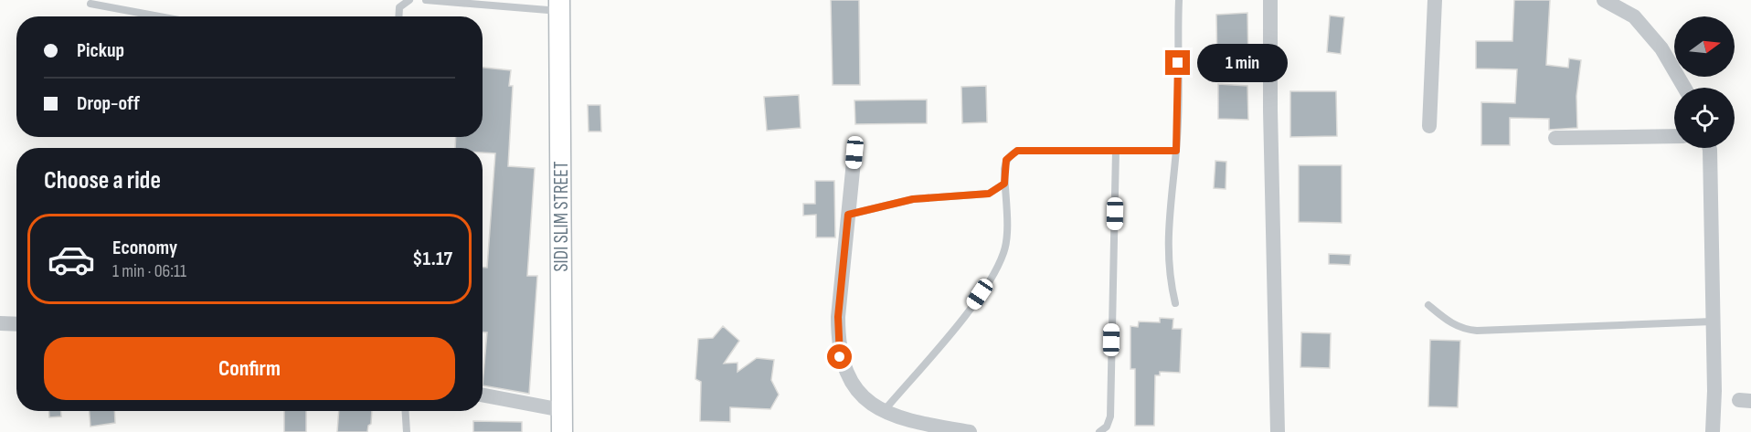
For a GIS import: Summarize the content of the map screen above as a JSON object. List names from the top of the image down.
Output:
{
  "streets": {
    "main road": ["SIDI SLIM STREET"]
  },
  "north": "right",
  "page": {
    "banner": ["Pickup", "Drop-off"],
    "bubble": "1 min",
    "heading": "Choose a ride",
    "list": [
      {
        "name": "Economy",
        "note": "1 min · 06:11",
        "value": "$1.17"
      }
    ],
    "buttons": "Confirm"
  }
}
